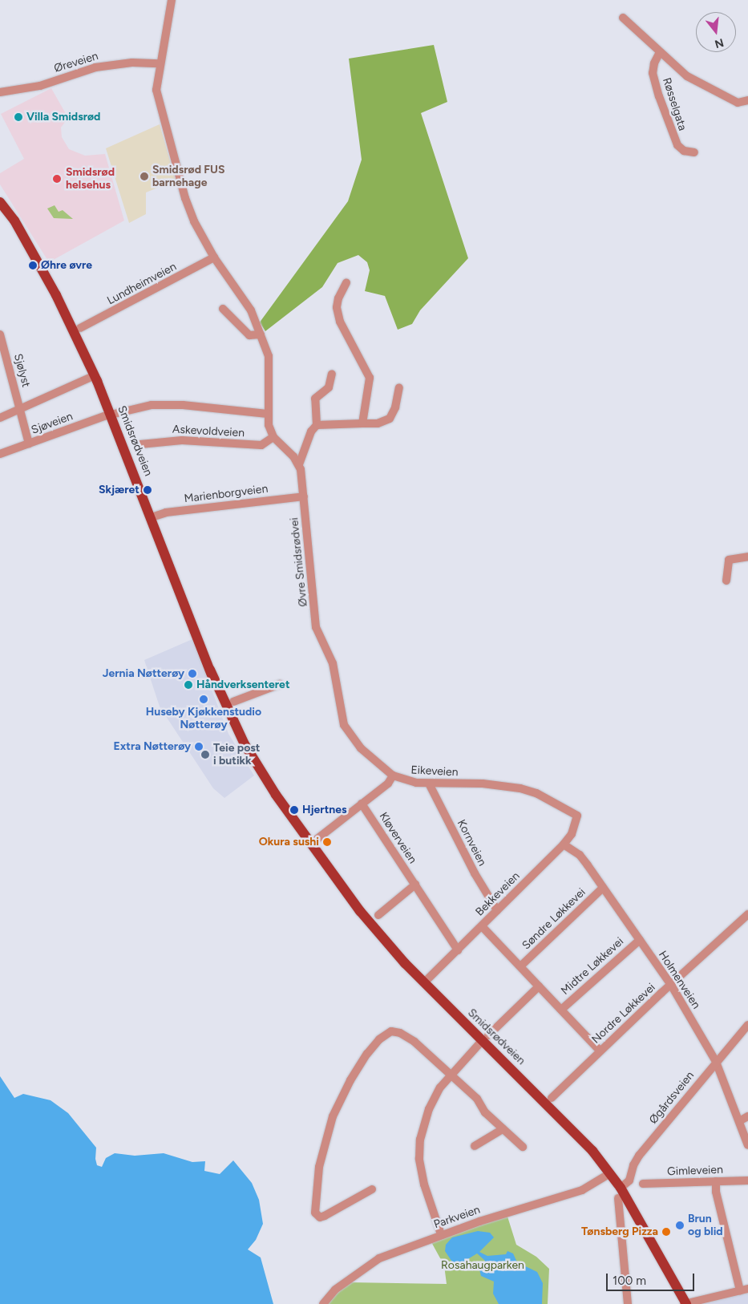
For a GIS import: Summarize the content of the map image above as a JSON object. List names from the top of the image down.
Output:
{
  "streets": {
    "main road": ["Smidsrødveien"],
    "street": [
      "Øreveien",
      "Røsselgata",
      "Lundheimveien",
      "Sjølyst",
      "Sjøveien",
      "Askevoldveien",
      "Marienborgveien",
      "Øvre Smidsrødvei",
      "Eikeveien",
      "Kløverveien",
      "Kornveien",
      "Bekkeveien",
      "Søndre Løkkevei",
      "Midtre Løkkevei",
      "Holmenveien",
      "Nordre Løkkevei",
      "Øgårdsveien",
      "Gimleveien",
      "Parkveien"
    ]
  },
  "crossings": [
    ["Sjølyst", "Sjøveien"],
    ["Sjøveien", "Smidsrødveien"],
    ["Smidsrødveien", "Marienborgveien"],
    ["Smidsrødveien", "Bekkeveien"],
    ["Smidsrødveien", "Øgårdsveien"],
    ["Smidsrødveien", "Parkveien"],
    ["Marienborgveien", "Øvre Smidsrødvei"],
    ["Øvre Smidsrødvei", "Eikeveien"],
    ["Eikeveien", "Kornveien"],
    ["Eikeveien", "Bekkeveien"],
    ["Kløverveien", "Bekkeveien"],
    ["Kornveien", "Bekkeveien"],
    ["Bekkeveien", "Holmenveien"],
    ["Søndre Løkkevei", "Holmenveien"],
    ["Midtre Løkkevei", "Holmenveien"],
    ["Holmenveien", "Nordre Løkkevei"],
    ["Holmenveien", "Øgårdsveien"]
  ],
  "parks": ["Rosahaugparken"],
  "places": [
    "Villa Smidsrød",
    "Smidsrød FUS barnehage",
    "Smidsrød helsehus",
    "Øhre øvre",
    "Skjæret",
    "Jernia Nøtterøy",
    "Håndverksenteret",
    "Huseby Kjøkkenstudio Nøtterøy",
    "Extra Nøtterøy",
    "Teie post i butikk",
    "Hjertnes",
    "Okura sushi",
    "Brun og blid",
    "Tønsberg Pizza"
  ],
  "scale_bar": "100 m",
  "north": "bottom"
}
